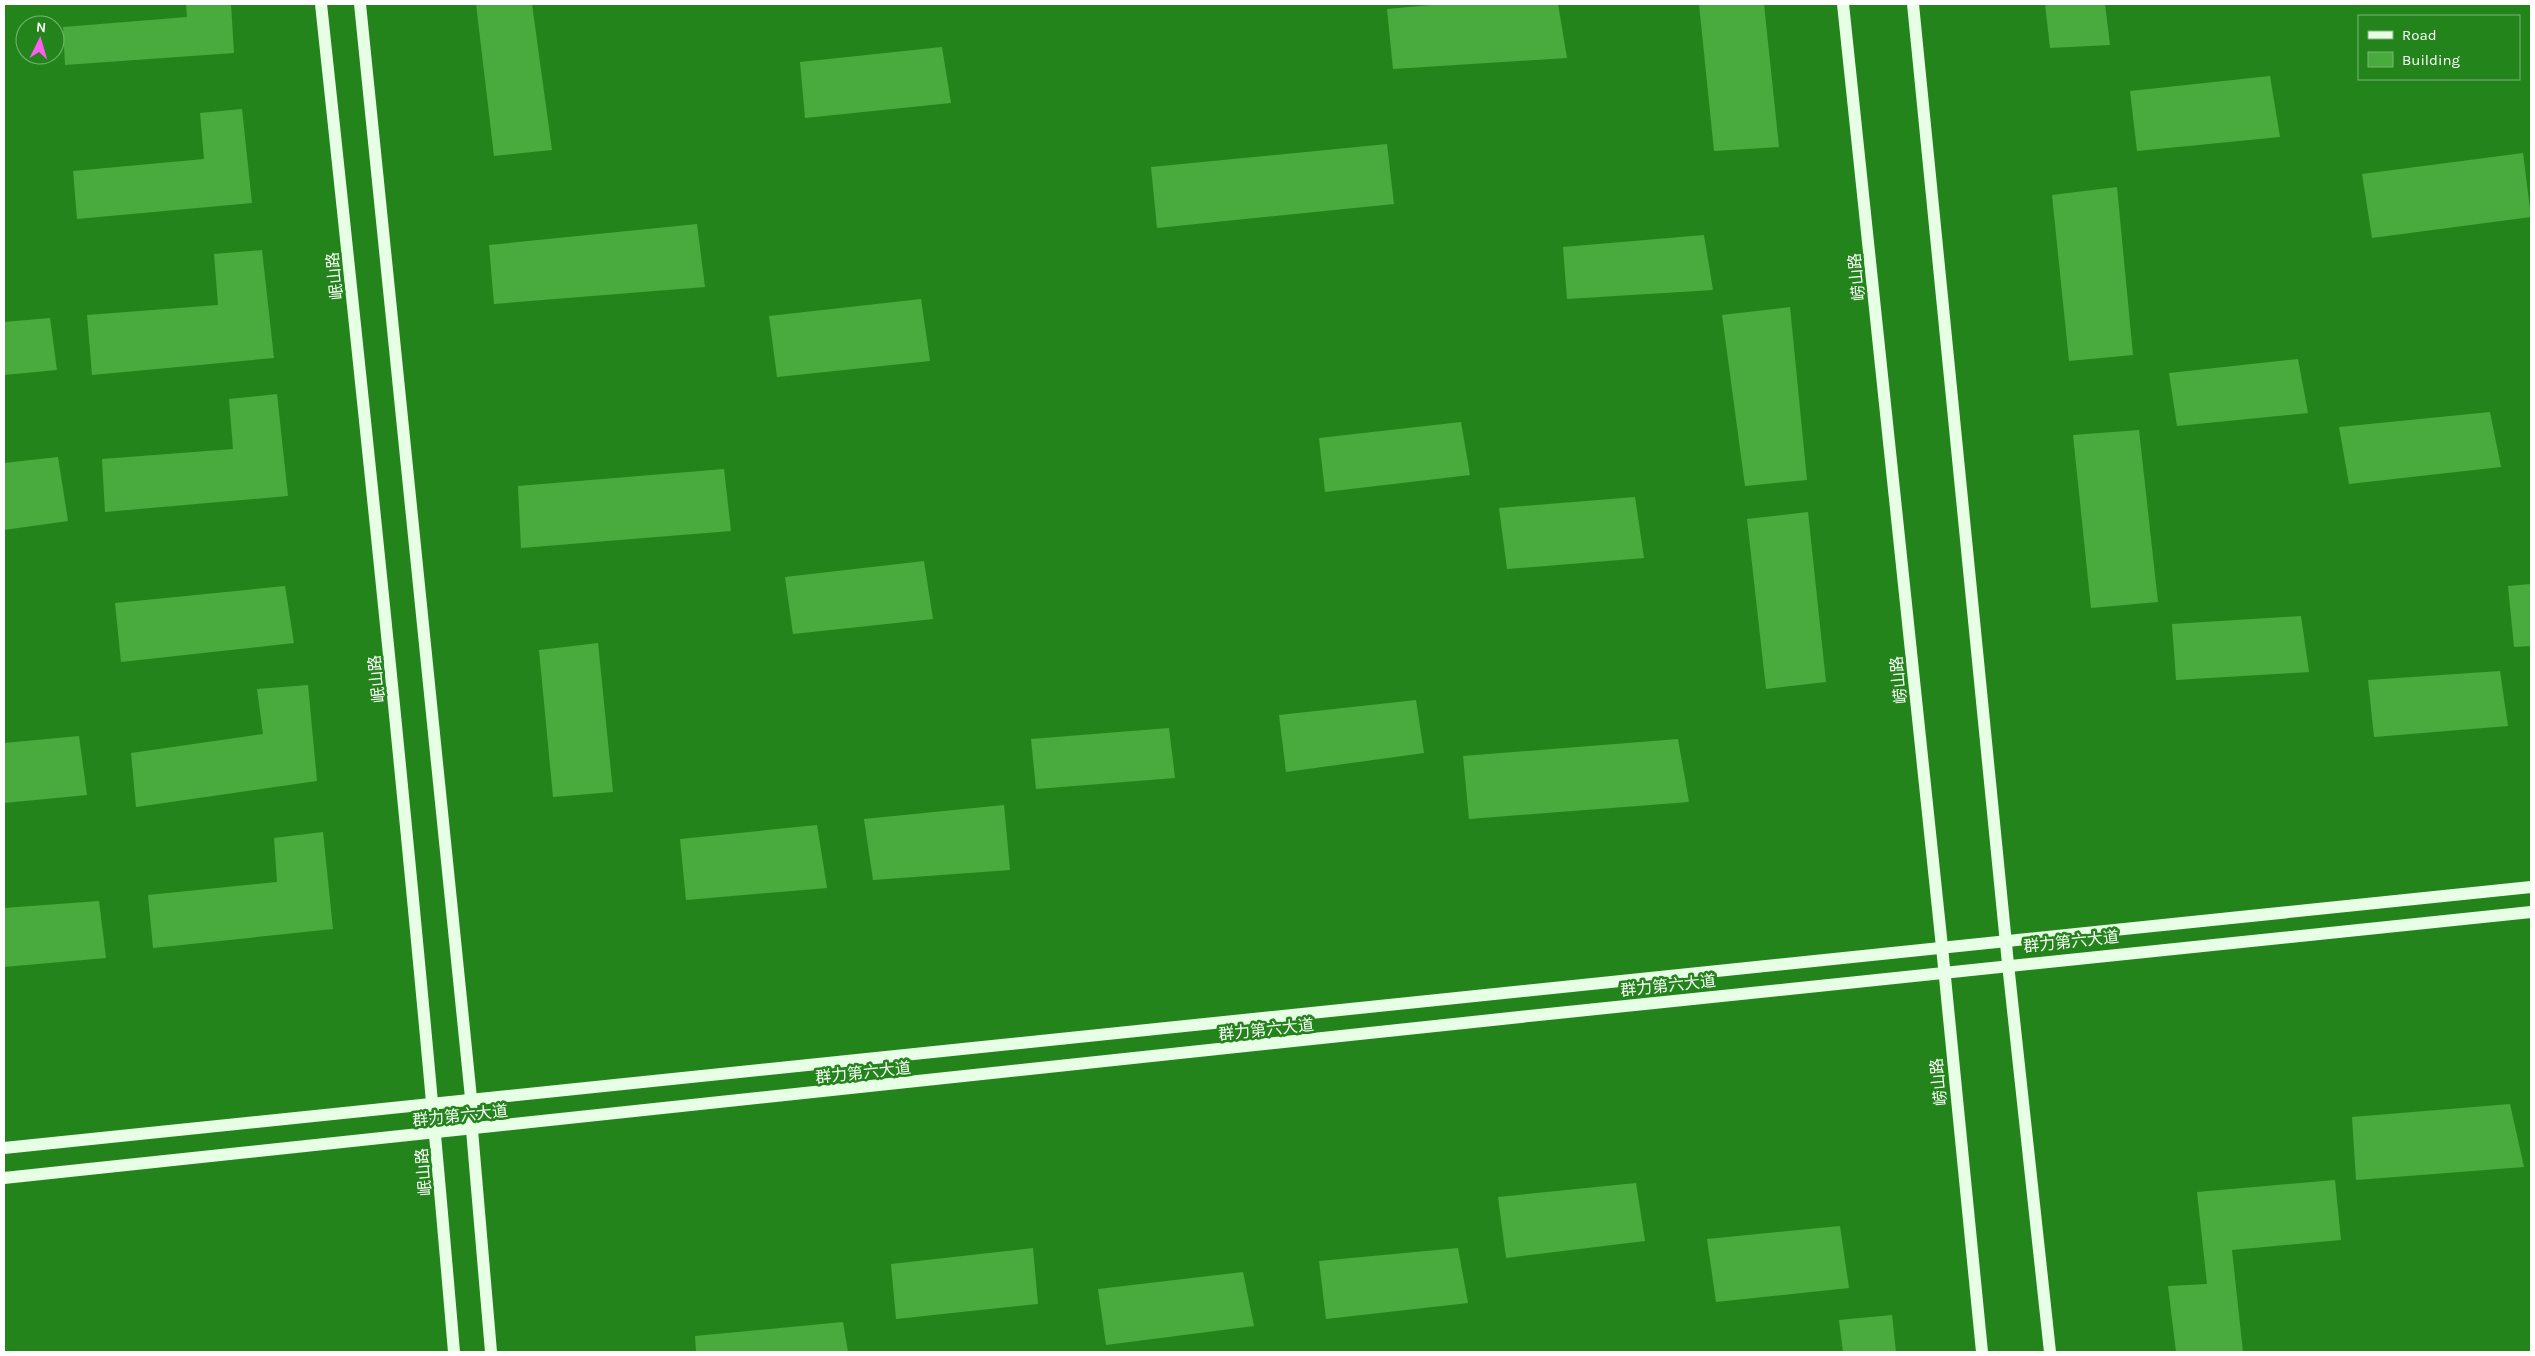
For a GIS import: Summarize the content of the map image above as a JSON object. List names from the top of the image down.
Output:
{
  "streets": {
    "main road": ["岷山路", "崂山路", "群力第六大道"]
  },
  "crossings": [
    ["岷山路", "群力第六大道"],
    ["崂山路", "群力第六大道"]
  ],
  "legend": ["Road", "Building"],
  "north": "top"
}
